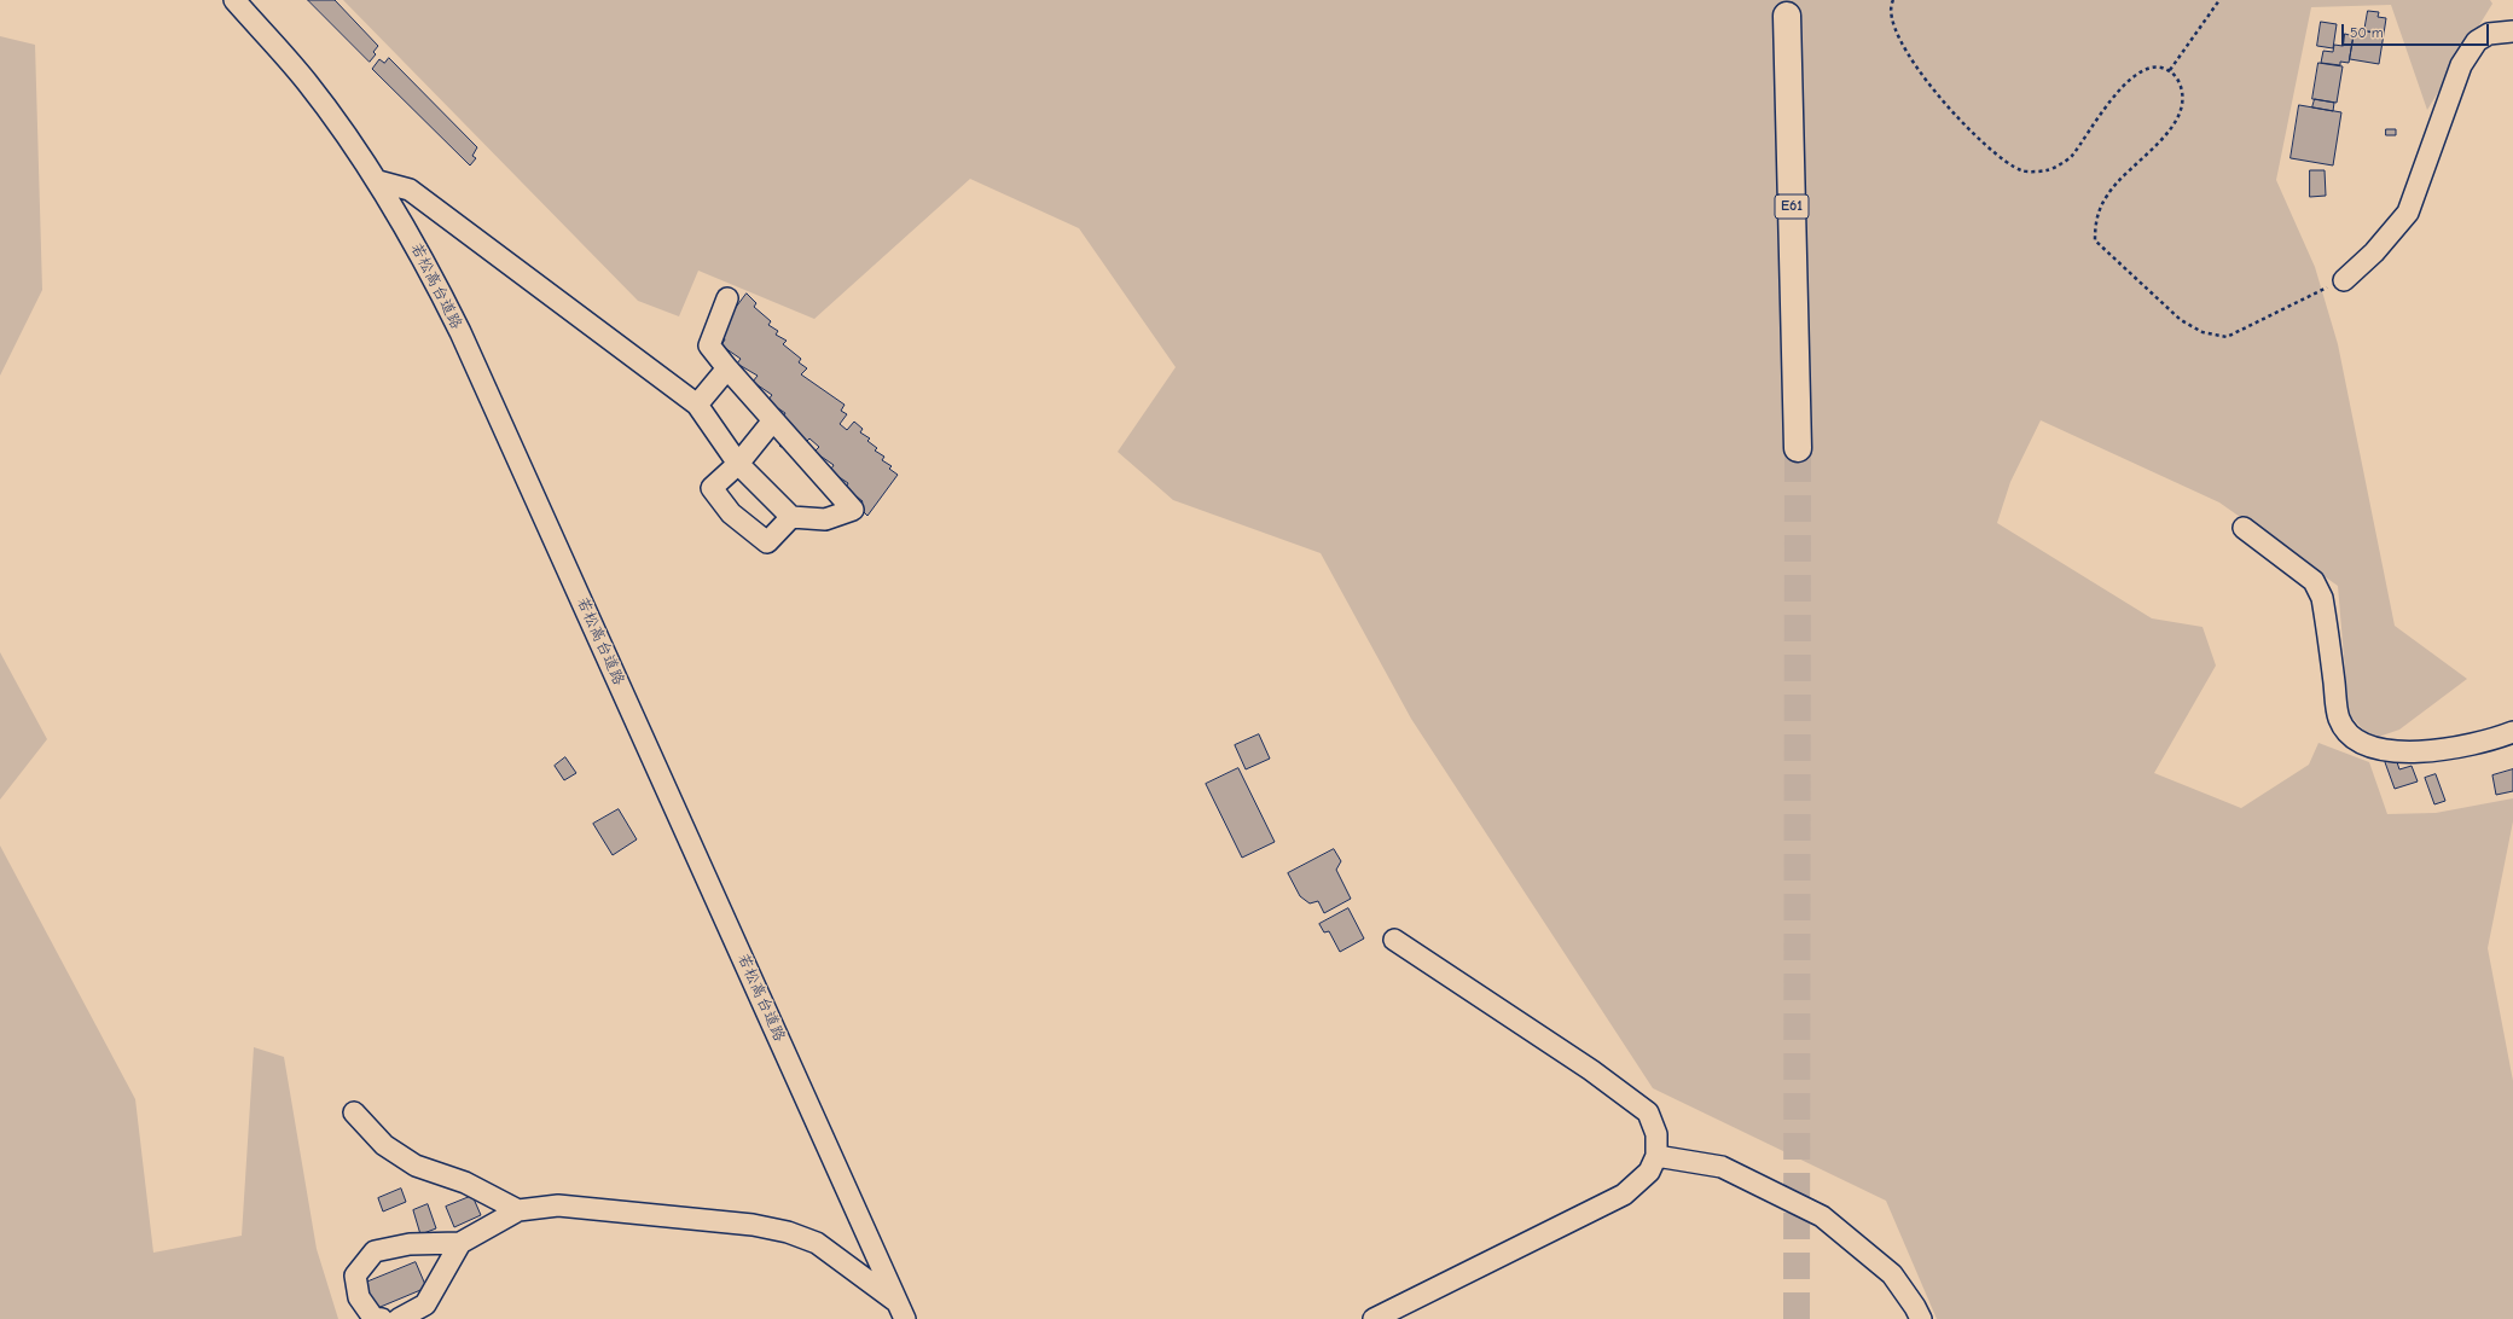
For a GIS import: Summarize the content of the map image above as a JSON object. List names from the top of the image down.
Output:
{
  "streets": {
    "highway": ["E61"],
    "street": ["若松高台道路"]
  },
  "scale_bar": "50 m"
}
